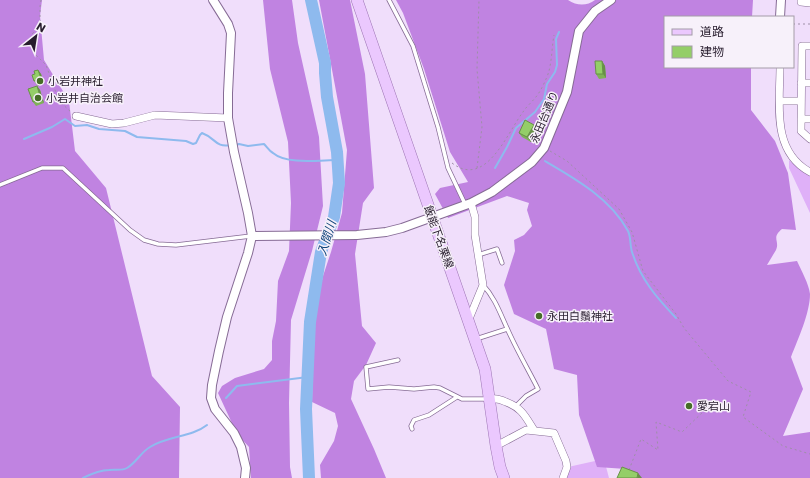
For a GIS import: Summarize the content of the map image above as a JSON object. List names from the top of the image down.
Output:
{
  "streets": {
    "main road": ["飯能下名栗線"],
    "street": ["永田台通り"]
  },
  "crossings": [
    ["永田台通り", "飯能下名栗線"]
  ],
  "water": ["入間川"],
  "places": [
    "小岩井神社",
    "小岩井自治会館",
    "永田白鬚神社",
    "愛宕山"
  ],
  "legend": ["道路", "建物"],
  "north": "top right"
}
